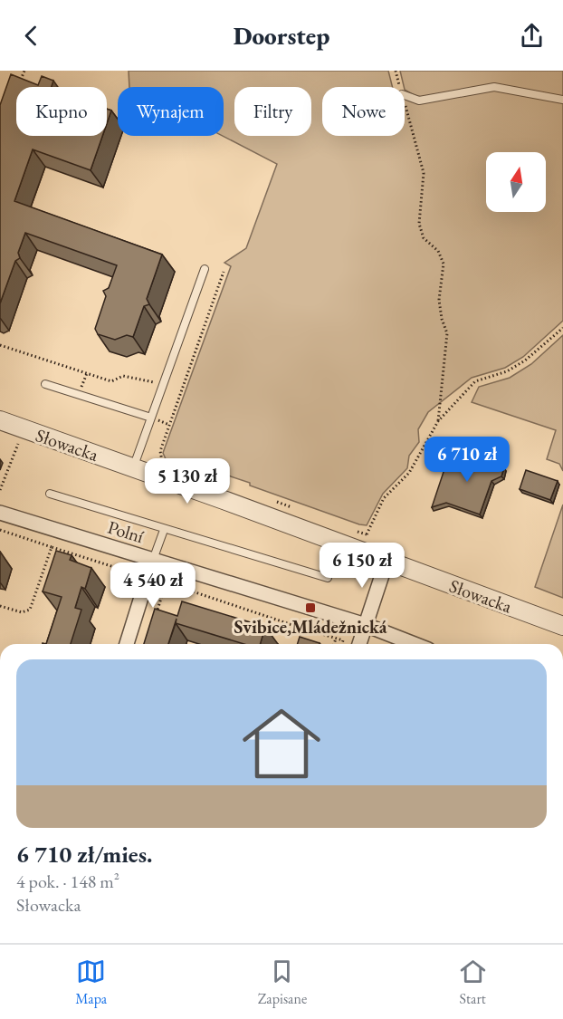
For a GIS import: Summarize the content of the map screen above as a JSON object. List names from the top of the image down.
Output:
{
  "streets": {
    "street": ["Słowacka", "Polní"]
  },
  "places": {
    "transit": ["Svibice,Mládežnická"]
  },
  "north": "top",
  "page": {
    "header": "Doorstep",
    "chip": [
      "Kupno",
      "Wynajem",
      "Filtry",
      "Nowe"
    ],
    "price": [
      "6 710 zł",
      "5 130 zł",
      "6 150 zł",
      "4 540 zł"
    ],
    "list": [
      {
        "name": "6 710 zł/mies.",
        "note": "4 pok. · 148 m² · Słowacka"
      }
    ],
    "tabs": ["Mapa", "Zapisane", "Start"]
  }
}
